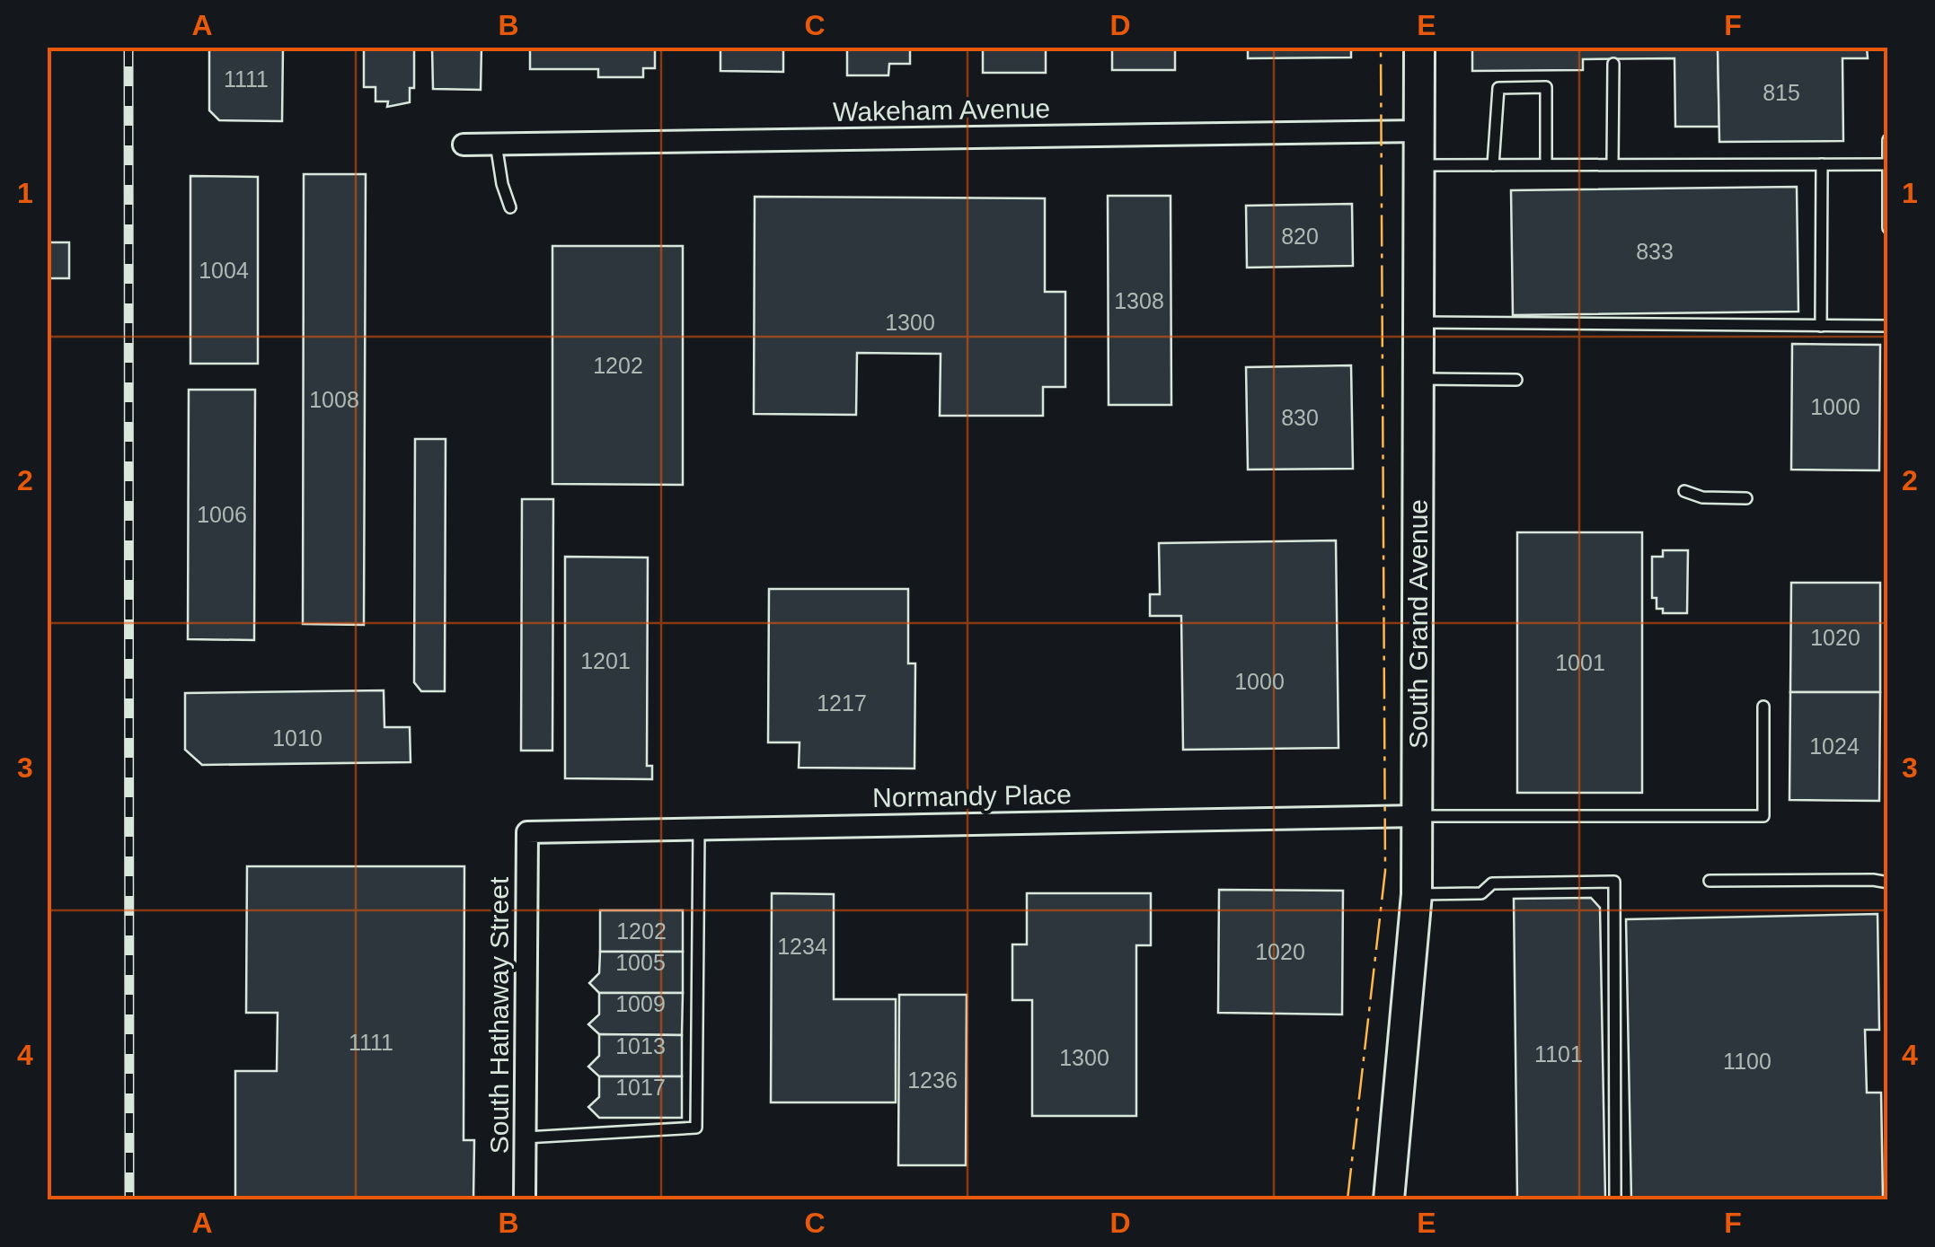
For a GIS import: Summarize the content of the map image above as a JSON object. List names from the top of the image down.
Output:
{
  "streets": {
    "main road": ["South Grand Avenue"],
    "street": ["Wakeham Avenue", "Normandy Place", "South Hathaway Street"]
  },
  "crossings": [
    ["Wakeham Avenue", "South Grand Avenue"],
    ["South Grand Avenue", "Normandy Place"],
    ["Normandy Place", "South Hathaway Street"]
  ],
  "house_numbers": [
    "1111",
    "815",
    "820",
    "833",
    "1004",
    "1308",
    "1300",
    "1202",
    "1008",
    "1000",
    "830",
    "1006",
    "1020",
    "1201",
    "1001",
    "1000",
    "1217",
    "1010",
    "1024",
    "1202",
    "1234",
    "1020",
    "1005",
    "1009",
    "1111",
    "1013",
    "1101",
    "1300",
    "1100",
    "1236",
    "1017"
  ],
  "grid": {
    "columns": [
      "A",
      "B",
      "C",
      "D",
      "E",
      "F"
    ],
    "rows": [
      "1",
      "2",
      "3",
      "4"
    ]
  }
}
